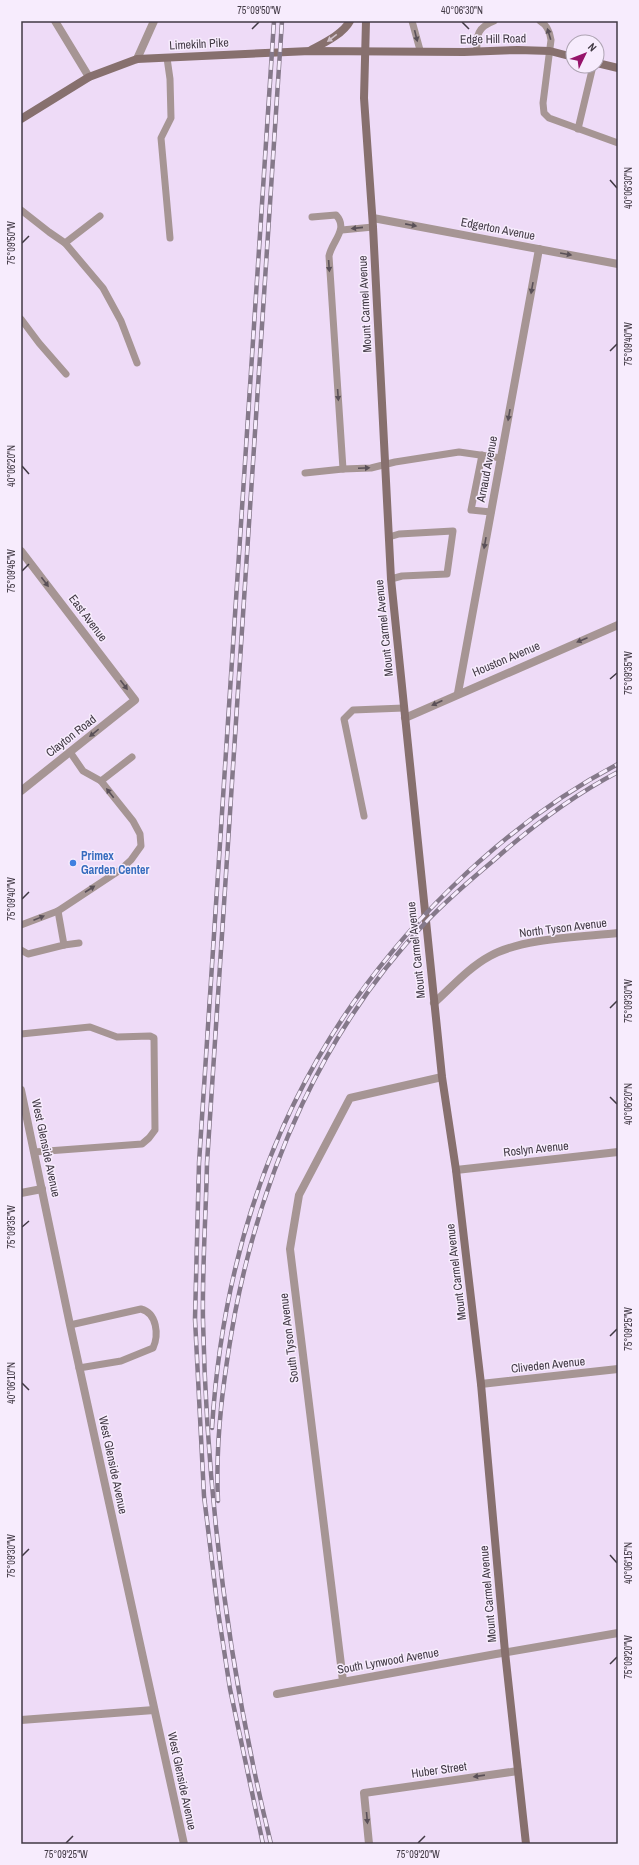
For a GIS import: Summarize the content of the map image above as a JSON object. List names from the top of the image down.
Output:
{
  "streets": {
    "street": [
      "Edge Hill Road",
      "Limekiln Pike",
      "Edgerton Avenue",
      "Mount Carmel Avenue",
      "Arnaud Avenue",
      "East Avenue",
      "Houston Avenue",
      "Clayton Road",
      "North Tyson Avenue",
      "West Glenside Avenue",
      "Roslyn Avenue",
      "South Tyson Avenue",
      "Cliveden Avenue",
      "South Lynwood Avenue",
      "Huber Street"
    ]
  },
  "crossings": [
    ["Edge Hill Road", "Limekiln Pike"],
    ["Edge Hill Road", "Mount Carmel Avenue"],
    ["Limekiln Pike", "Mount Carmel Avenue"],
    ["Edgerton Avenue", "Mount Carmel Avenue"],
    ["Edgerton Avenue", "Arnaud Avenue"],
    ["Mount Carmel Avenue", "Houston Avenue"],
    ["Mount Carmel Avenue", "North Tyson Avenue"],
    ["Mount Carmel Avenue", "Roslyn Avenue"],
    ["Mount Carmel Avenue", "South Tyson Avenue"],
    ["Mount Carmel Avenue", "Cliveden Avenue"],
    ["Mount Carmel Avenue", "South Lynwood Avenue"],
    ["Mount Carmel Avenue", "Huber Street"],
    ["Arnaud Avenue", "Houston Avenue"],
    ["East Avenue", "Clayton Road"],
    ["South Tyson Avenue", "South Lynwood Avenue"]
  ],
  "one_way": [
    "Edgerton Avenue",
    "Arnaud Avenue",
    "East Avenue",
    "Houston Avenue",
    "Clayton Road",
    "Huber Street"
  ],
  "places": ["Primex Garden Center"],
  "north": "top right",
  "coordinates": [
    "75°09'50\"W",
    "40°06'30\"N",
    "75°09'40\"W",
    "40°06'20\"N",
    "75°09'45\"W",
    "75°09'35\"W",
    "75°09'30\"W",
    "75°09'25\"W",
    "40°06'10\"N",
    "40°06'15\"N",
    "75°09'20\"W"
  ]
}
